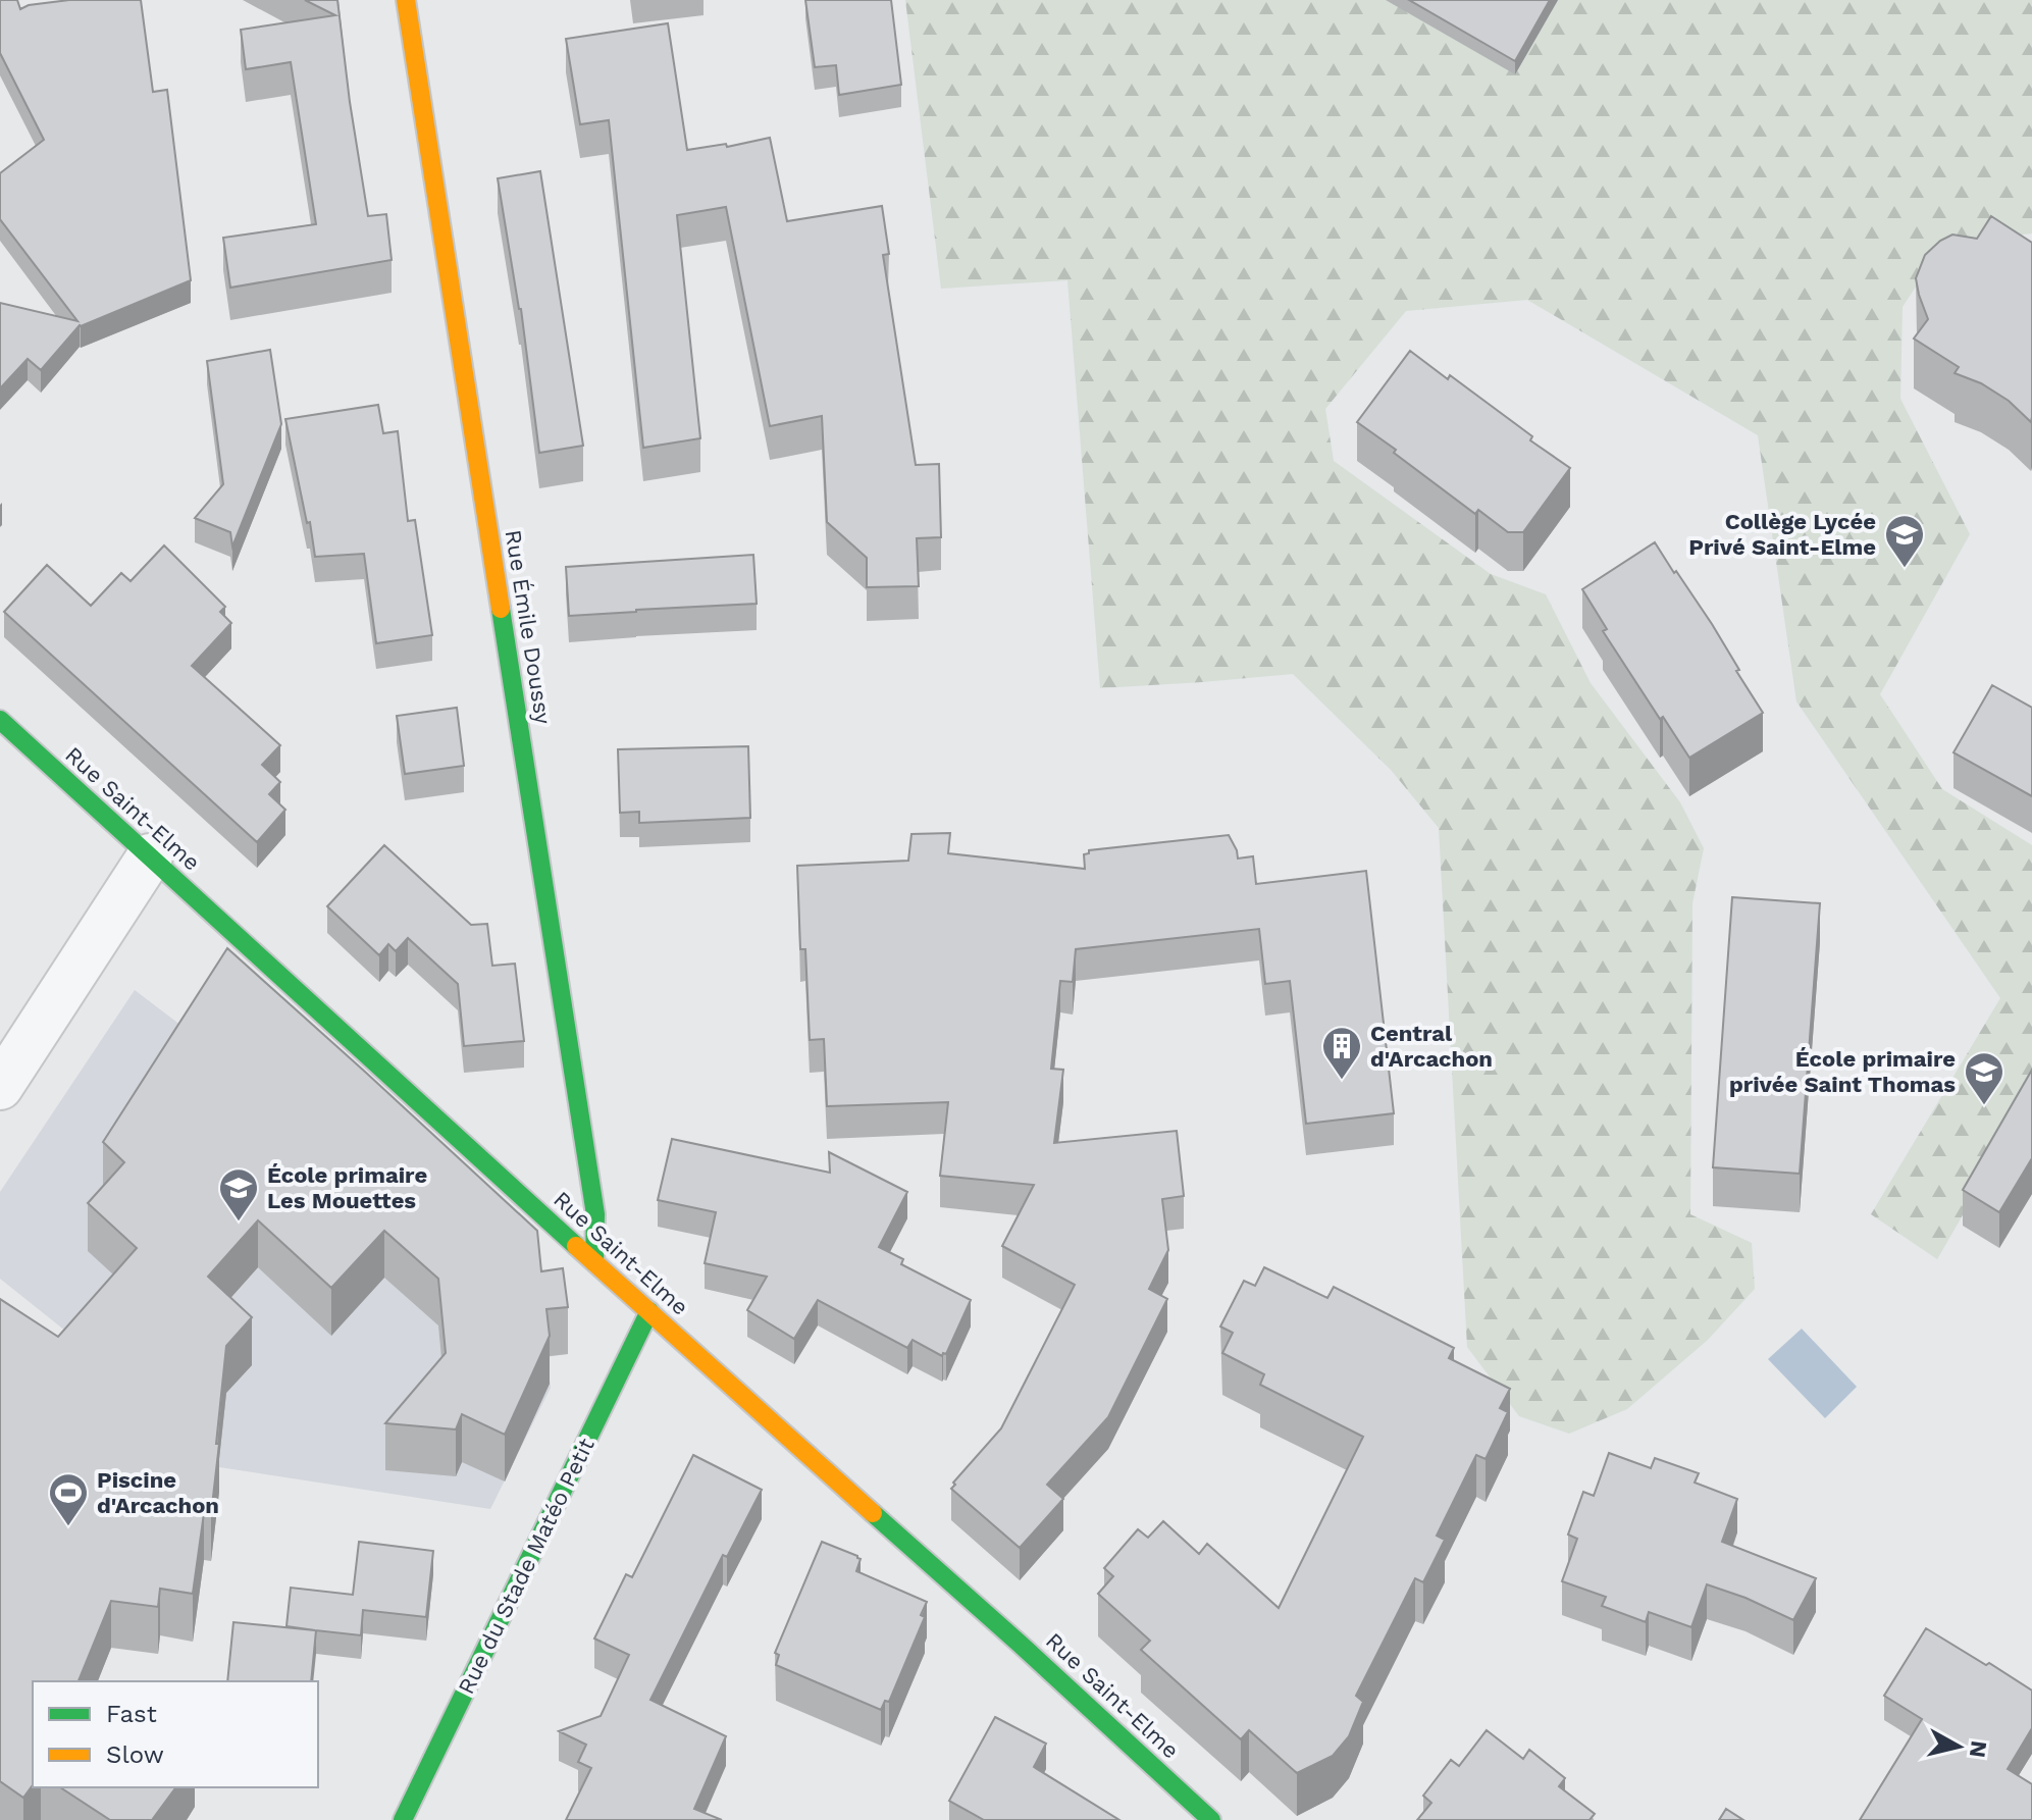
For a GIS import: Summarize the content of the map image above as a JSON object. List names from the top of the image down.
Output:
{
  "streets": {
    "street": ["Rue Émile Doussy", "Rue Saint-Elme", "Rue du Stade Matéo Petit"]
  },
  "crossings": [
    ["Rue Émile Doussy", "Rue Saint-Elme"],
    ["Rue Saint-Elme", "Rue du Stade Matéo Petit"]
  ],
  "places": {
    "school or university": ["Collège Lycée Privé Saint-Elme", "École primaire privée Saint Thomas", "École primaire Les Mouettes"],
    "building": ["Central d'Arcachon"],
    "sports": ["Piscine d'Arcachon"]
  },
  "legend": ["Fast", "Slow"],
  "north": "right"
}
